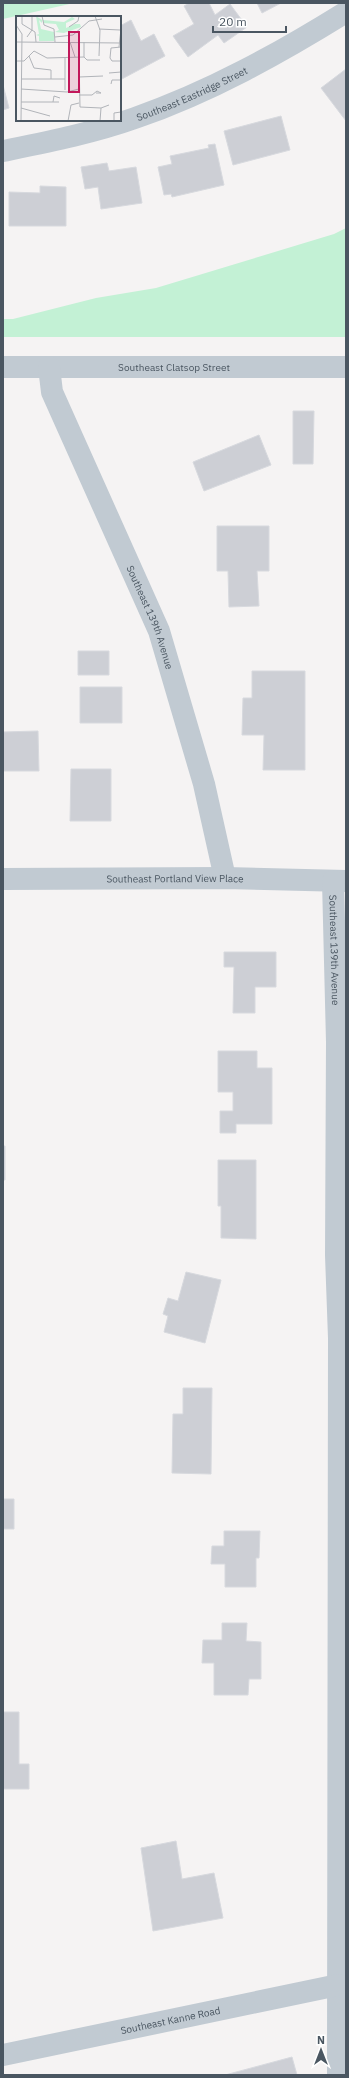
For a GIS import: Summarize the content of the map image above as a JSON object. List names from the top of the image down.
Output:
{
  "streets": {
    "street": [
      "Southeast Eastridge Street",
      "Southeast Clatsop Street",
      "Southeast 139th Avenue",
      "Southeast Portland View Place",
      "Southeast Kanne Road"
    ]
  },
  "crossings": [
    ["Southeast Clatsop Street", "Southeast 139th Avenue"],
    ["Southeast 139th Avenue", "Southeast Portland View Place"],
    ["Southeast 139th Avenue", "Southeast Kanne Road"]
  ],
  "scale_bar": "20 m",
  "north": "top"
}
